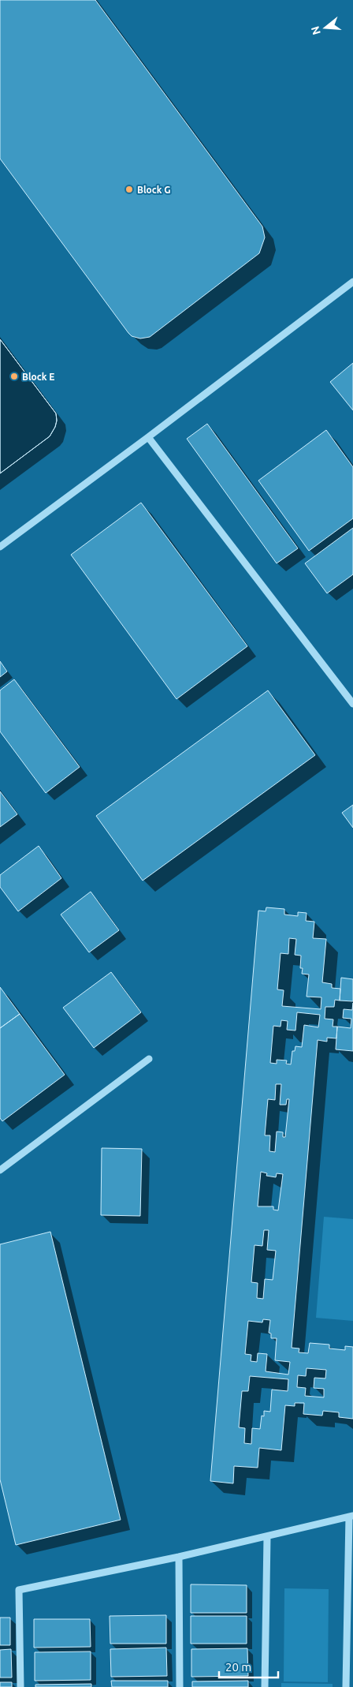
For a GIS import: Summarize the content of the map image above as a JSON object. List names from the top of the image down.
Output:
{
  "places": ["Block G", "Block E"],
  "scale_bar": "20 m",
  "north": "left"
}
